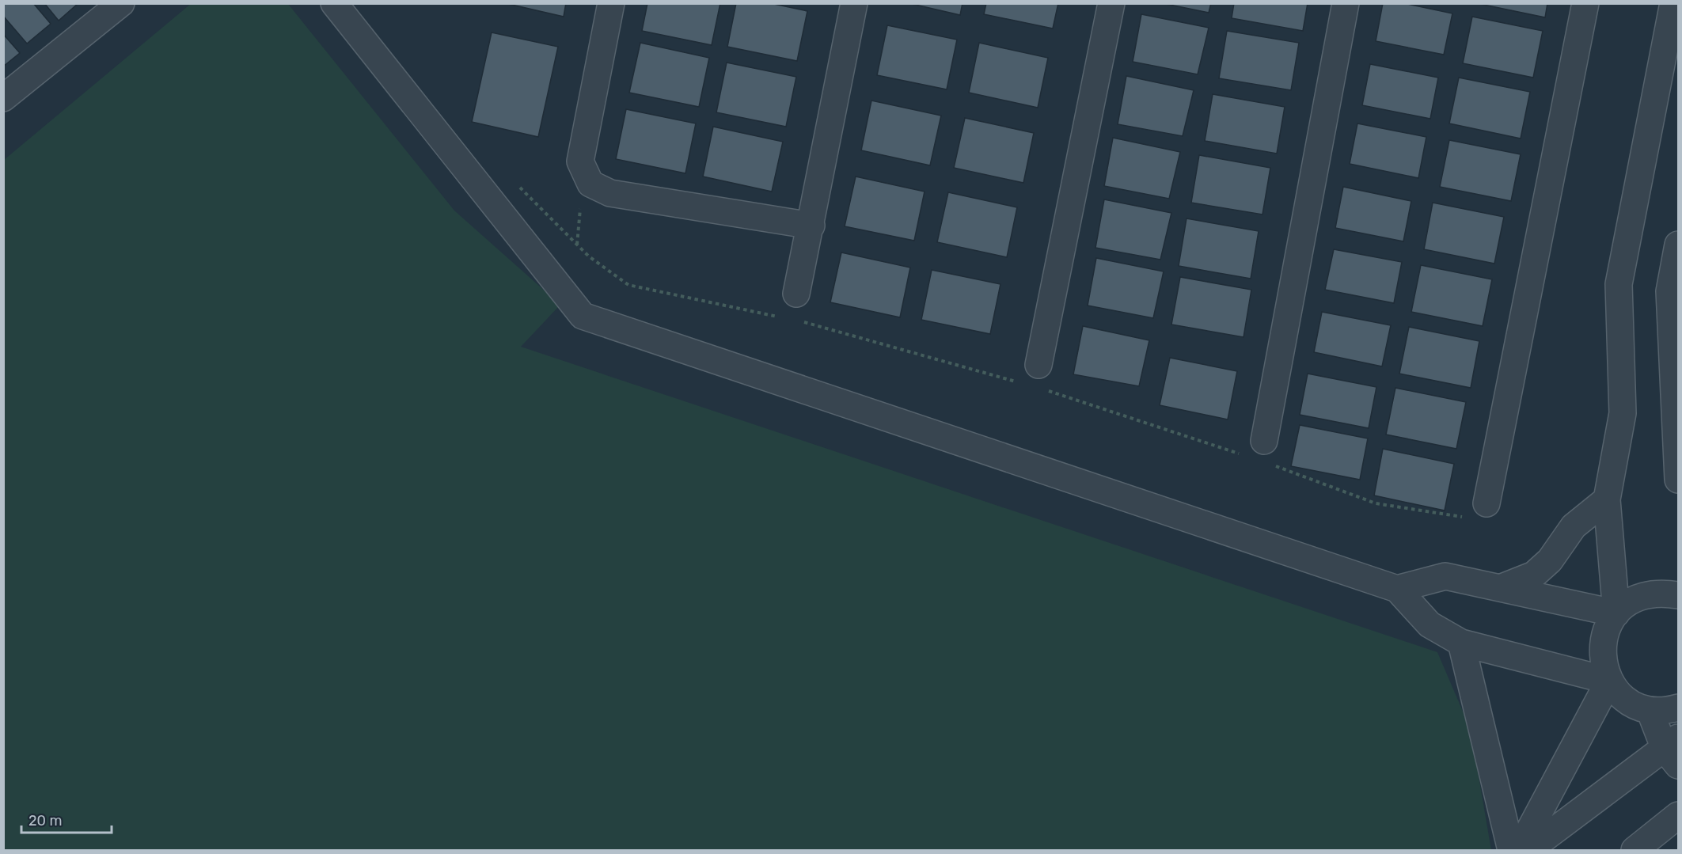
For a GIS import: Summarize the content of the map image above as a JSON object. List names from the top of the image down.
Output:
{
  "scale_bar": "20 m"
}
